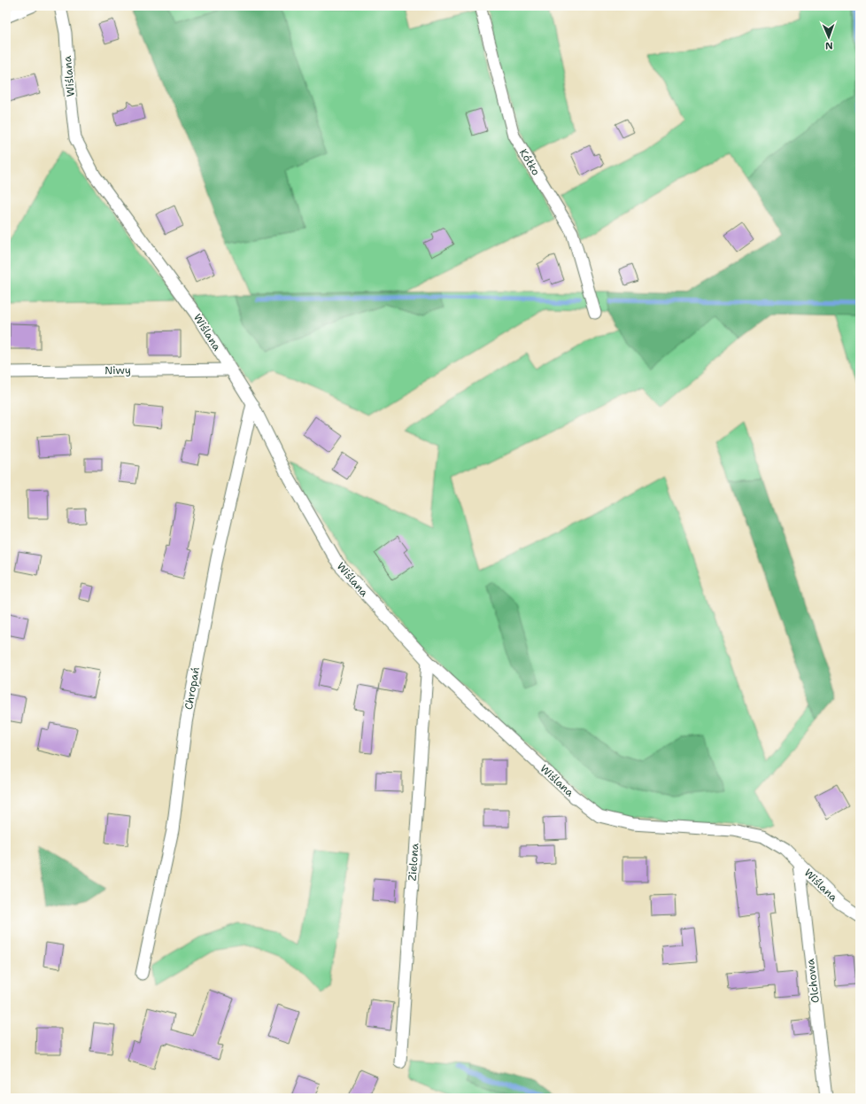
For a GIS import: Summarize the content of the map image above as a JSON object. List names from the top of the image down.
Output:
{
  "streets": {
    "street": [
      "Wiślana",
      "Kółko",
      "Niwy",
      "Chropań",
      "Zielona",
      "Olchowa"
    ]
  },
  "crossings": [
    ["Wiślana", "Niwy"],
    ["Wiślana", "Chropań"],
    ["Wiślana", "Zielona"],
    ["Wiślana", "Olchowa"]
  ],
  "north": "bottom"
}
